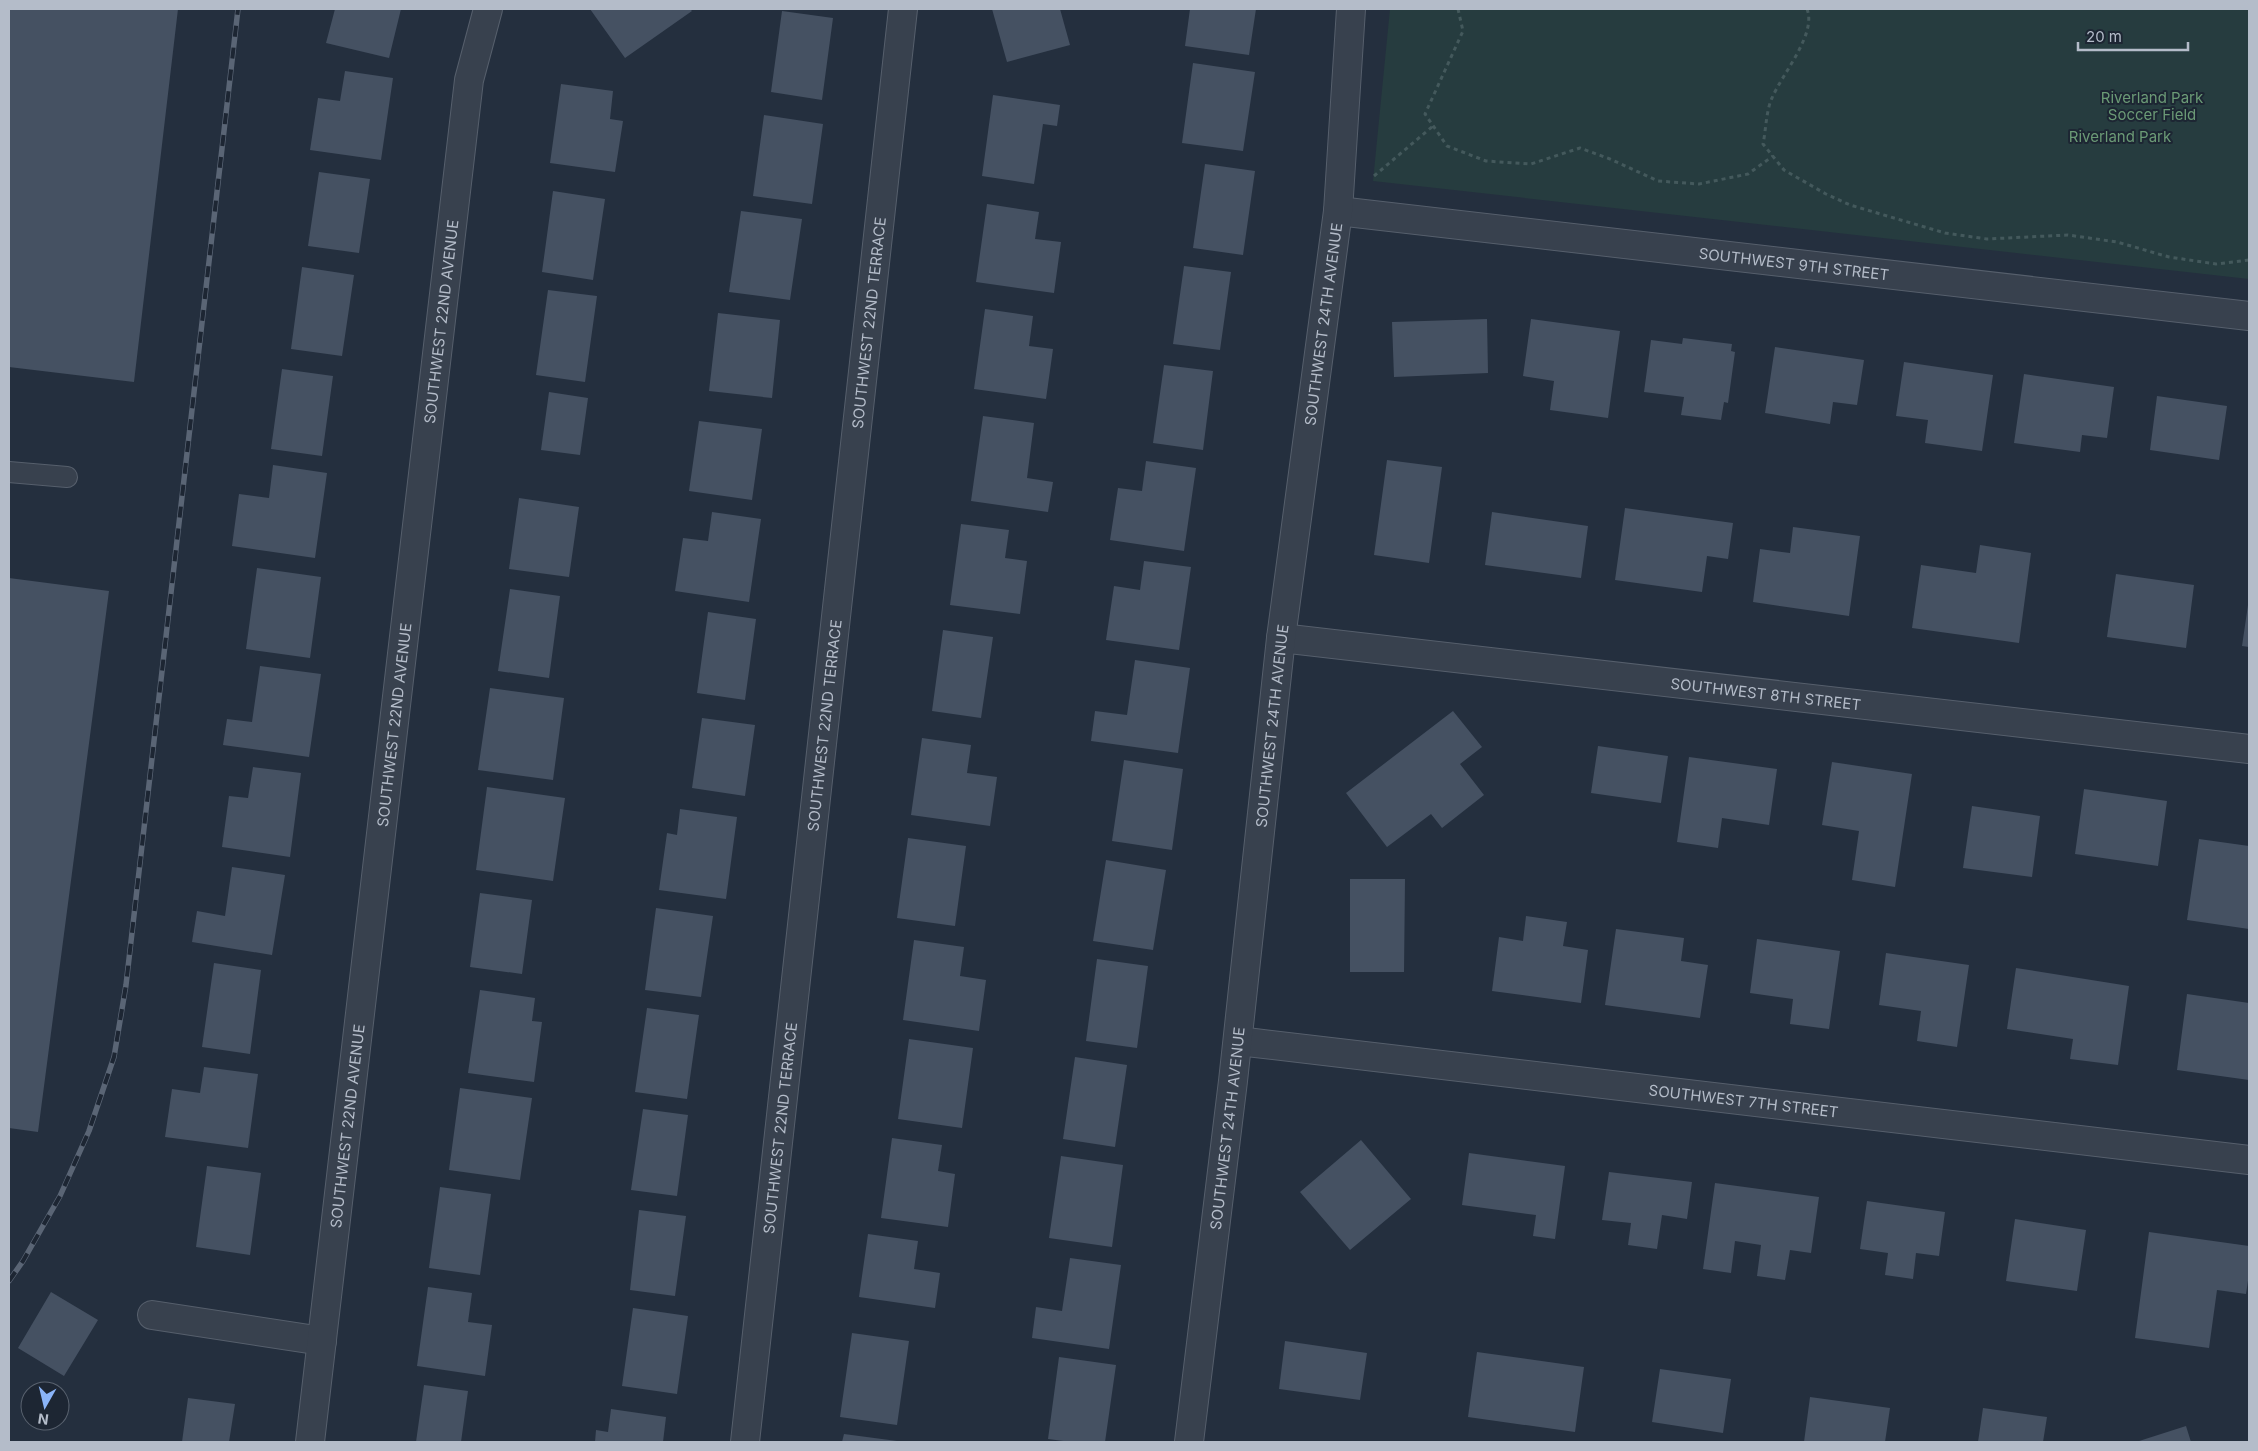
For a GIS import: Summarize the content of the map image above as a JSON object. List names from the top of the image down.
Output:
{
  "streets": {
    "street": [
      "SOUTHWEST 9TH STREET",
      "SOUTHWEST 22ND AVENUE",
      "SOUTHWEST 22ND TERRACE",
      "SOUTHWEST 24TH AVENUE",
      "SOUTHWEST 8TH STREET",
      "SOUTHWEST 7TH STREET"
    ]
  },
  "crossings": [
    ["SOUTHWEST 9TH STREET", "SOUTHWEST 24TH AVENUE"],
    ["SOUTHWEST 24TH AVENUE", "SOUTHWEST 8TH STREET"],
    ["SOUTHWEST 24TH AVENUE", "SOUTHWEST 7TH STREET"]
  ],
  "parks": ["Riverland Park Soccer Field", "Riverland Park"],
  "scale_bar": "20 m",
  "north": "bottom"
}
